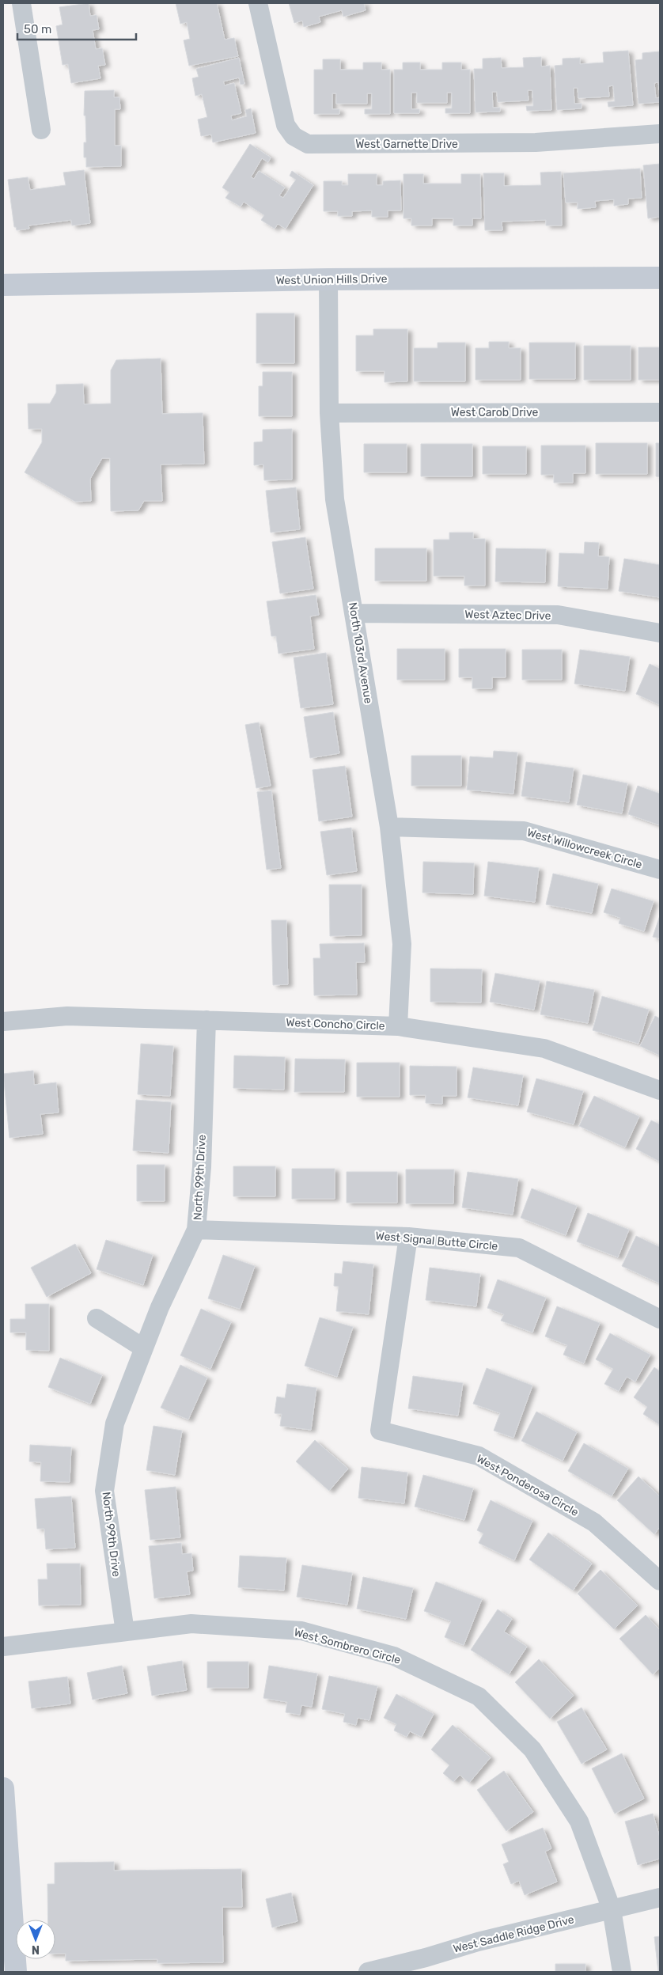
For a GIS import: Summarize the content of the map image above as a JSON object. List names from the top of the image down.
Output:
{
  "streets": {
    "main road": ["West Union Hills Drive"],
    "street": [
      "West Garnette Drive",
      "West Carob Drive",
      "West Aztec Drive",
      "North 103rd Avenue",
      "West Willowcreek Circle",
      "West Concho Circle",
      "North 99th Drive",
      "West Signal Butte Circle",
      "West Ponderosa Circle",
      "West Sombrero Circle",
      "West Saddle Ridge Drive"
    ]
  },
  "crossings": [
    ["West Union Hills Drive", "North 103rd Avenue"],
    ["West Carob Drive", "North 103rd Avenue"],
    ["West Aztec Drive", "North 103rd Avenue"],
    ["North 103rd Avenue", "West Willowcreek Circle"],
    ["North 103rd Avenue", "West Concho Circle"],
    ["West Concho Circle", "North 99th Drive"],
    ["North 99th Drive", "West Signal Butte Circle"],
    ["North 99th Drive", "West Sombrero Circle"],
    ["West Signal Butte Circle", "West Ponderosa Circle"],
    ["West Sombrero Circle", "West Saddle Ridge Drive"]
  ],
  "scale_bar": "50 m",
  "north": "bottom"
}
